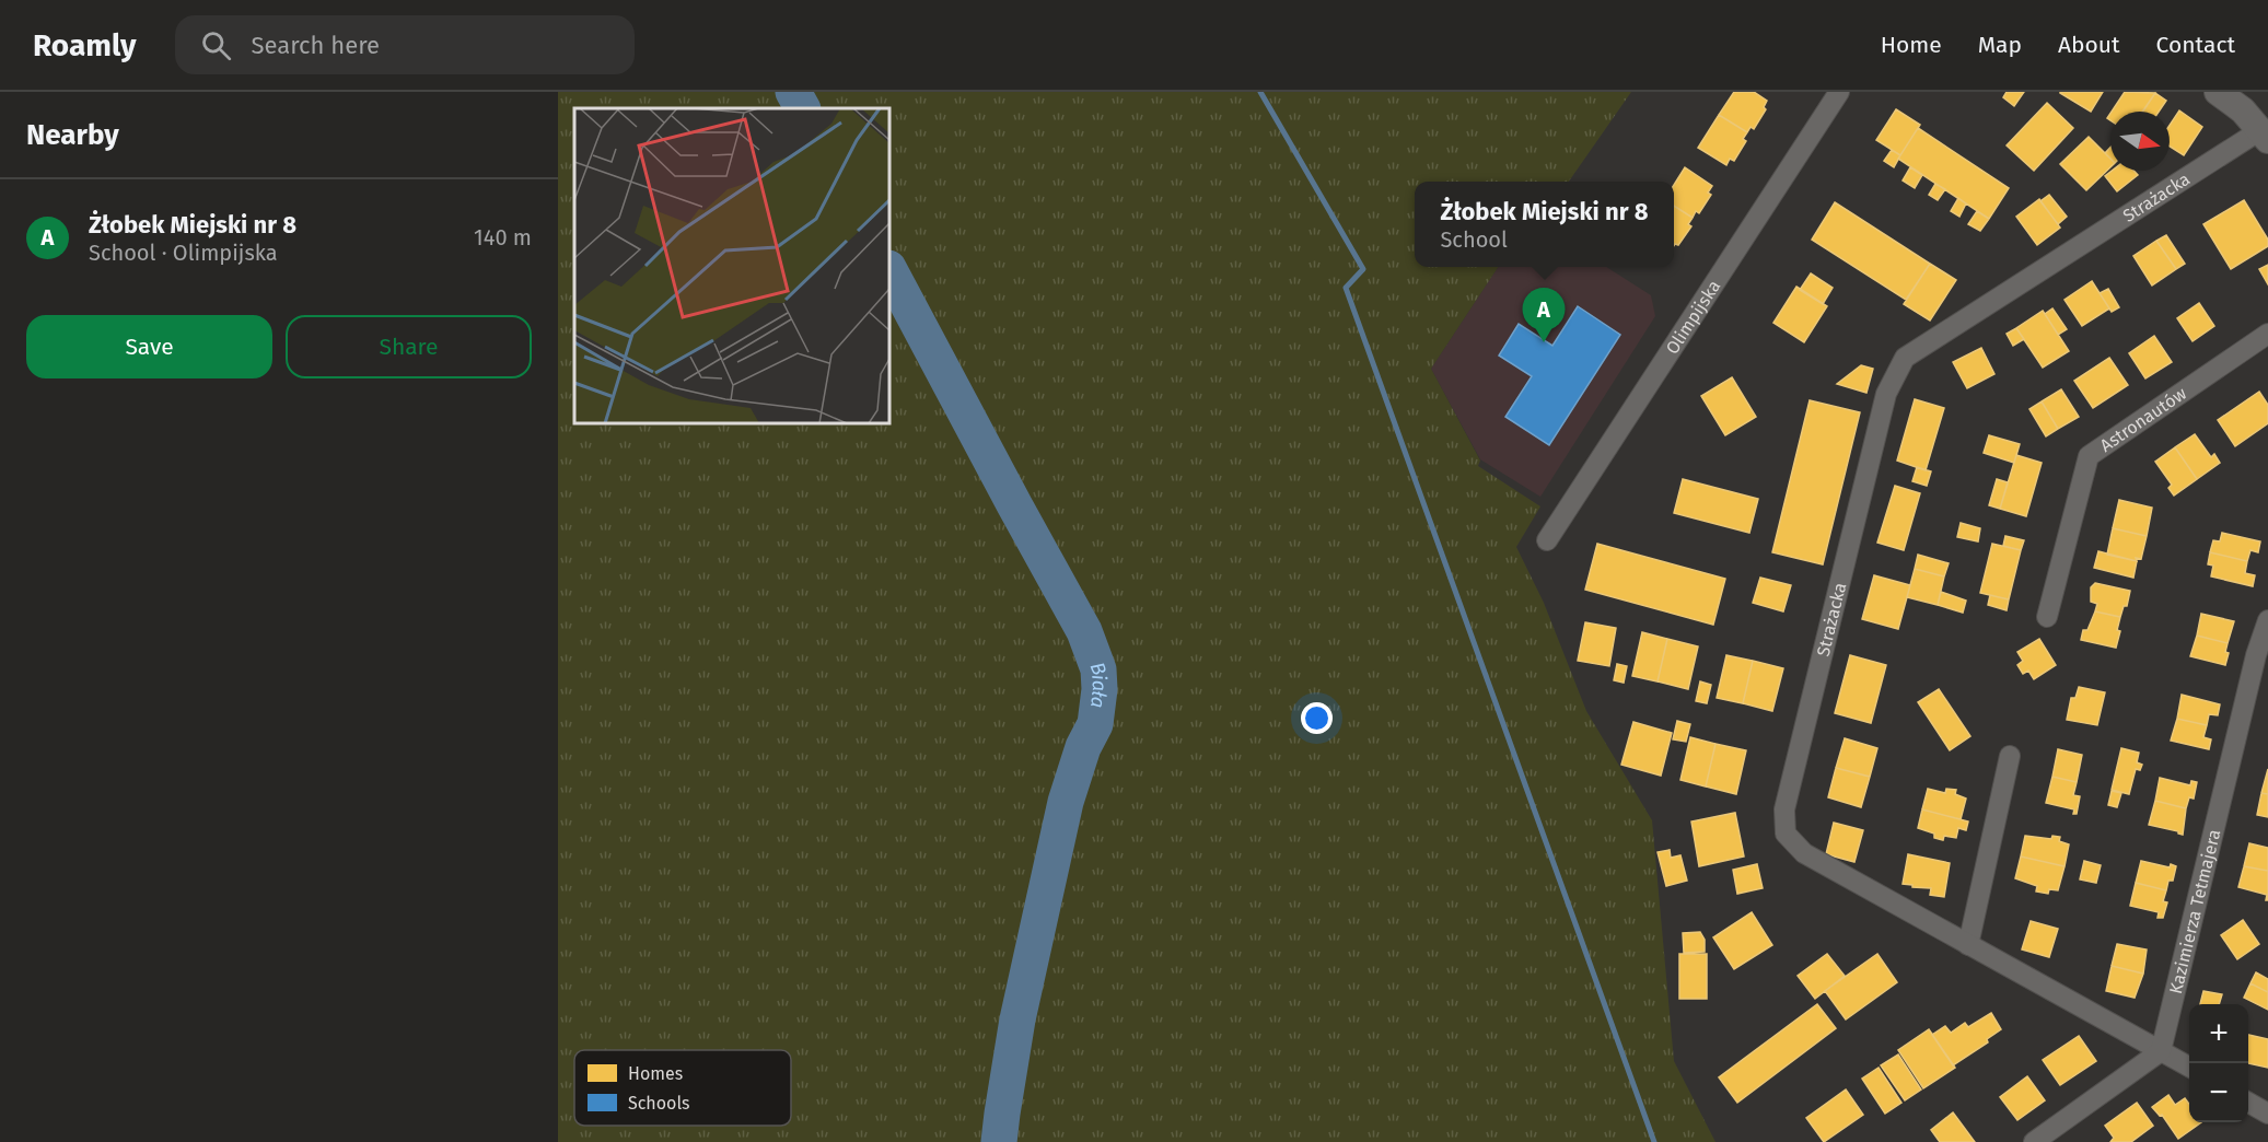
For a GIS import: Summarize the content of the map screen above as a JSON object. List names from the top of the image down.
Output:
{
  "streets": {
    "street": [
      "Strażacka",
      "Olimpijska",
      "Astronautów",
      "Kazimierza Tetmajera"
    ]
  },
  "crossings": [
    ["Strażacka", "Kazimierza Tetmajera"]
  ],
  "water": ["Biała"],
  "legend": ["Homes", "Schools"],
  "north": "right",
  "page": {
    "header": "Roamly",
    "search": "Search here",
    "nav": [
      "Home",
      "Map",
      "About",
      "Contact"
    ],
    "heading": "Nearby",
    "list": [
      {
        "mark": "A",
        "name": "Żłobek Miejski nr 8",
        "note": "School · Olimpijska",
        "value": "140 m"
      }
    ],
    "popup": ["Żłobek Miejski nr 8", "School"],
    "pins": "A",
    "buttons": ["Save", "Share"],
    "map_buttons": ["+", "−"]
  }
}
